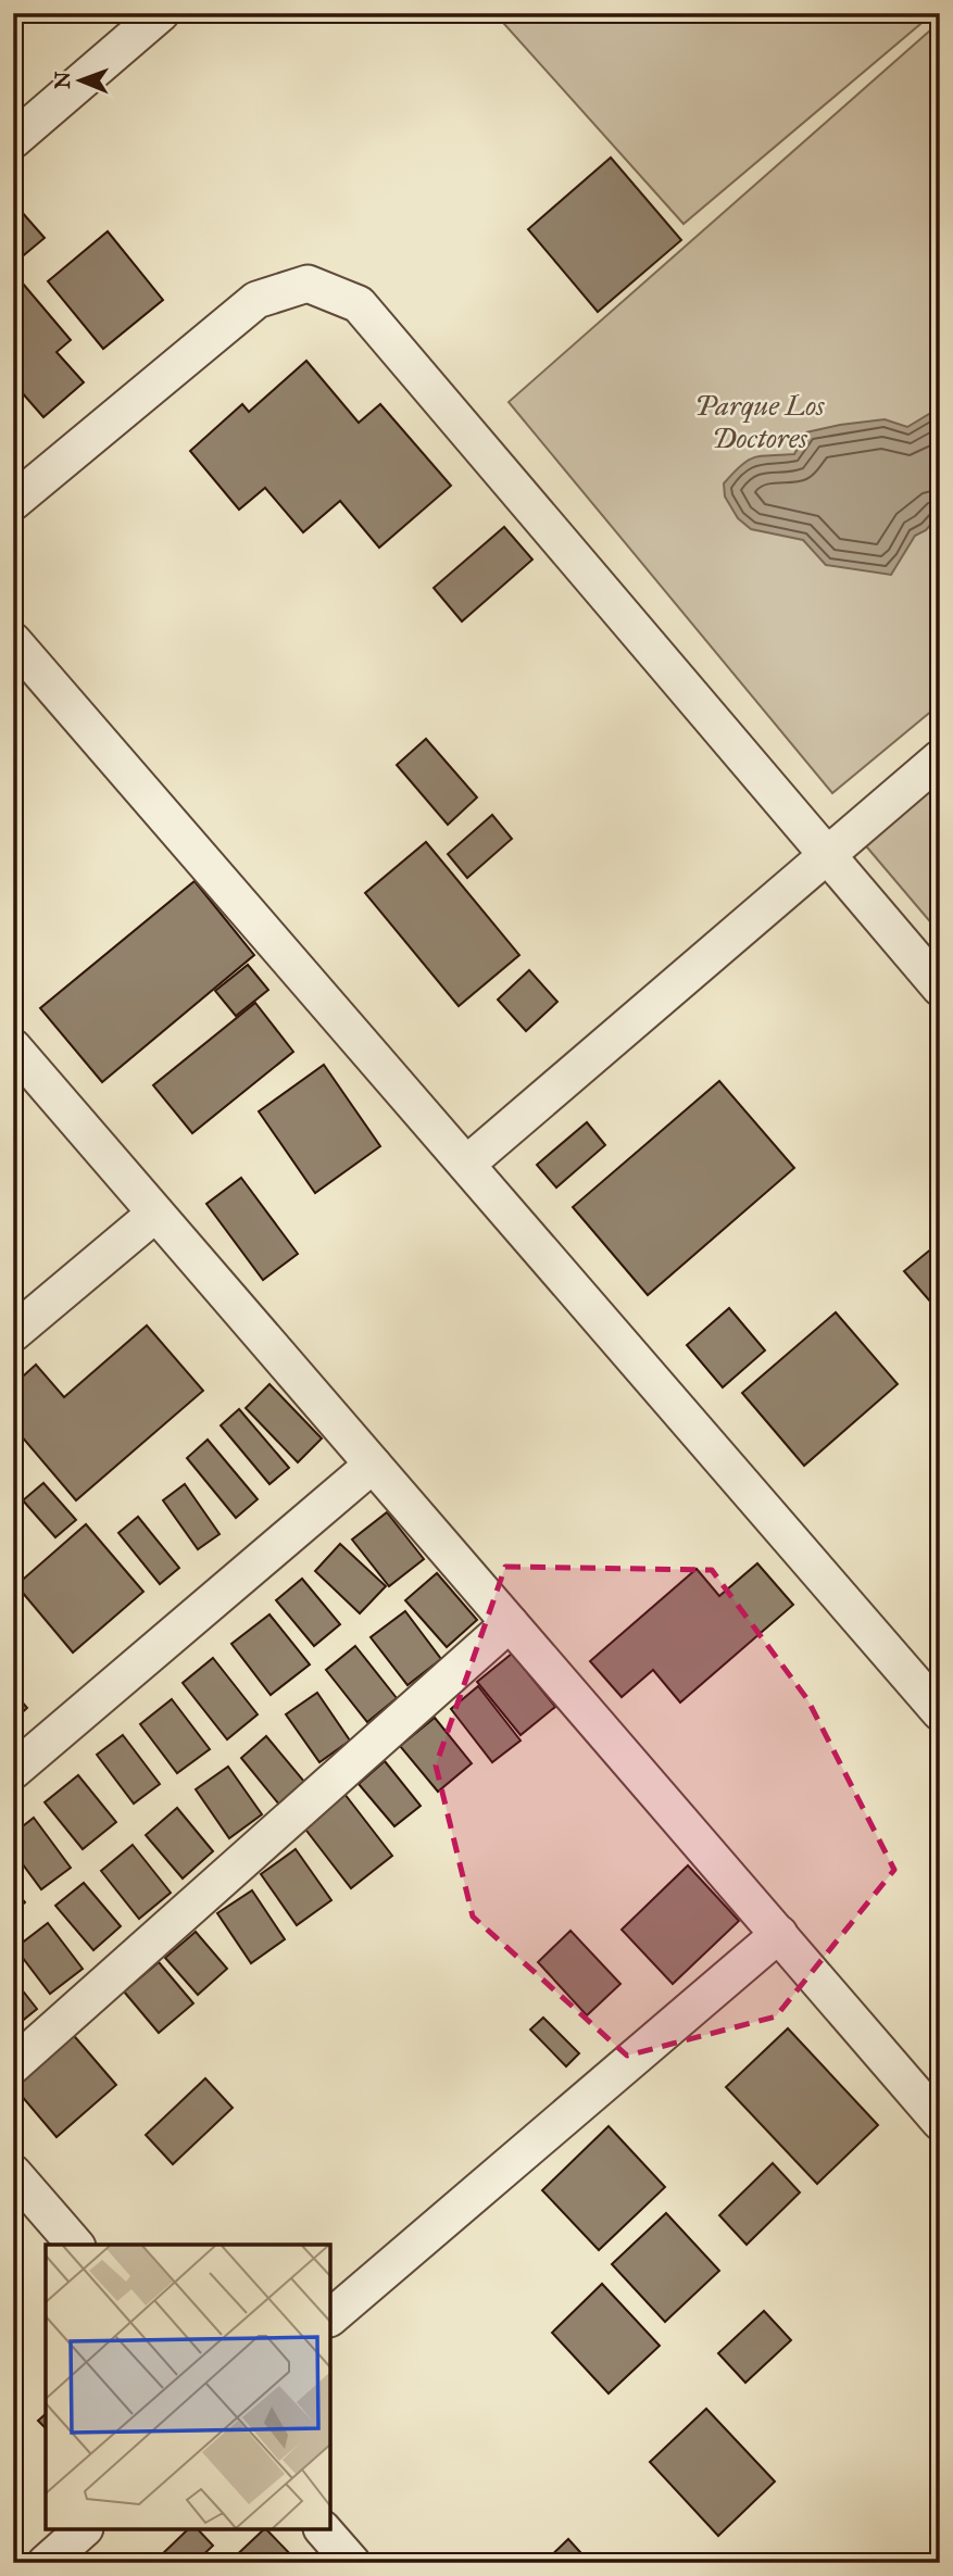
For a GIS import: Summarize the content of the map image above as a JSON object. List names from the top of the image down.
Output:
{
  "parks": ["Parque Los Doctores"],
  "north": "left"
}
